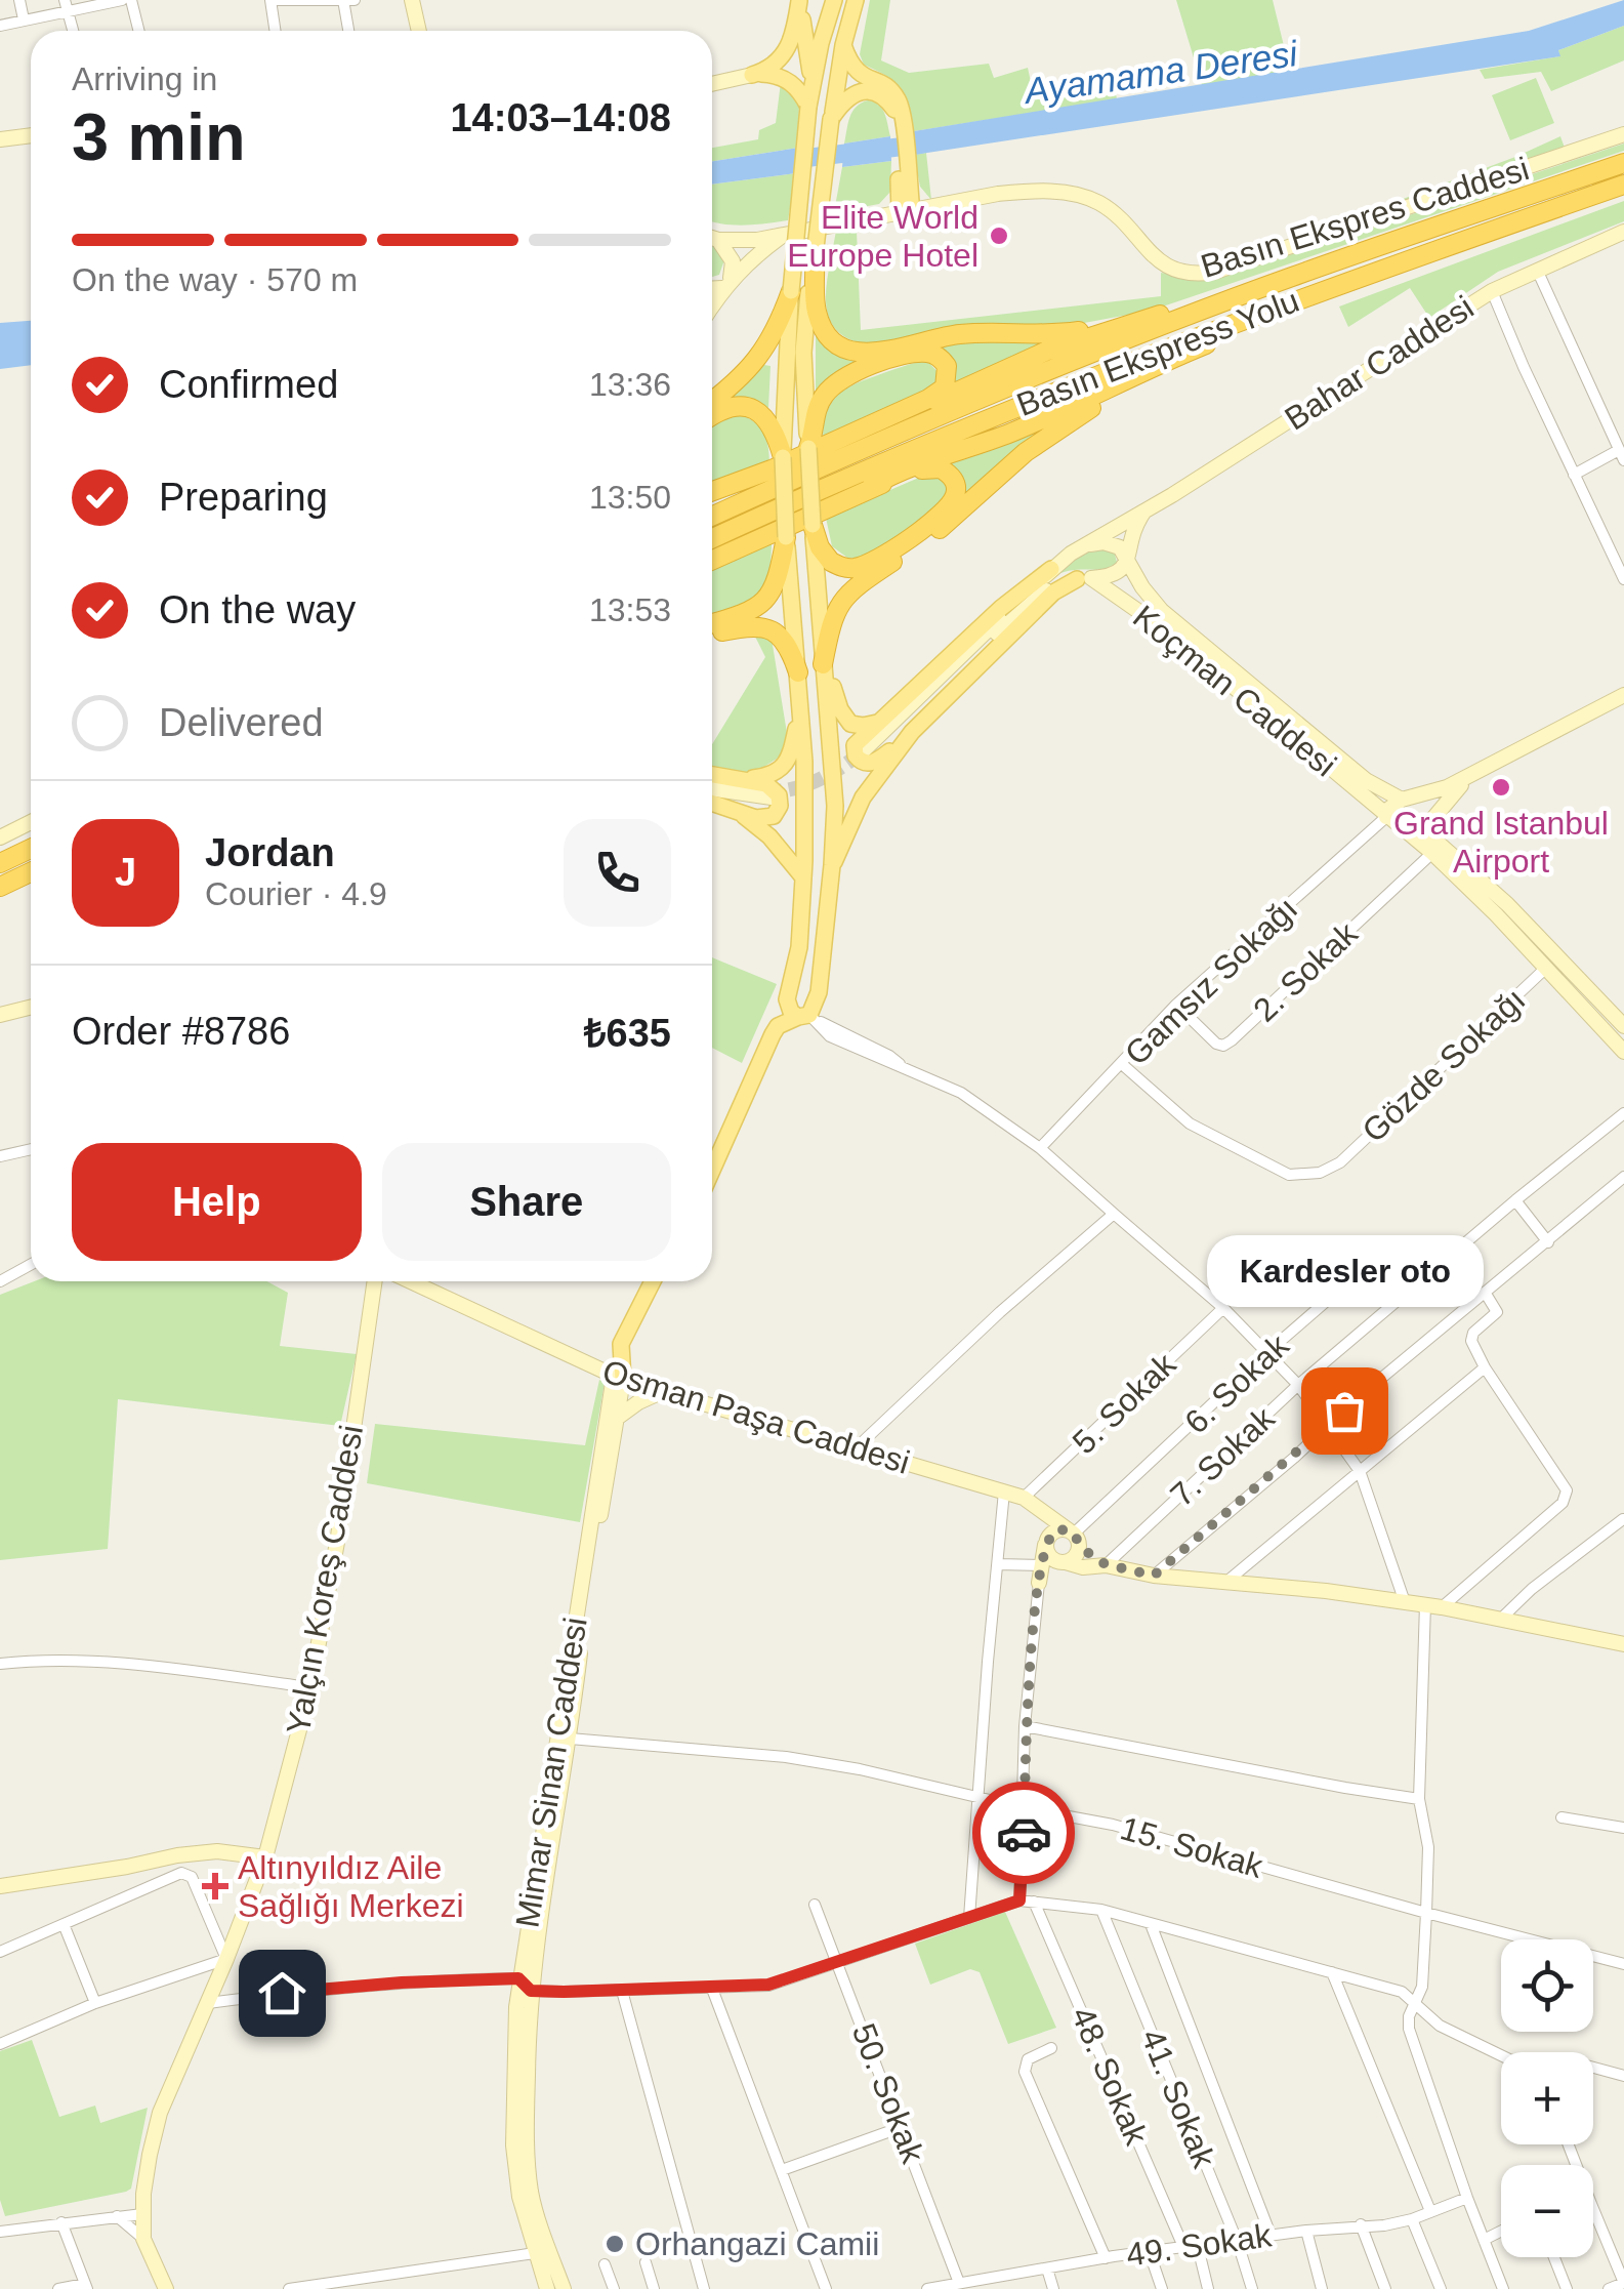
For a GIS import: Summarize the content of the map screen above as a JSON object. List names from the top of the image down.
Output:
{
  "streets": {
    "highway": ["Basın Ekspress Yolu"],
    "main road": [
      "Basın Ekspres Caddesi",
      "Bahar Caddesi",
      "Koçman Caddesi",
      "Osman Paşa Caddesi",
      "Yalçın Koreş Caddesi",
      "Mimar Sinan Caddesi"
    ],
    "street": [
      "2. Sokak",
      "Gamsız Sokağı",
      "Gözde Sokağı",
      "6. Sokak",
      "5. Sokak",
      "7. Sokak",
      "15. Sokak",
      "48. Sokak",
      "50. Sokak",
      "41. Sokak",
      "49. Sokak"
    ]
  },
  "crossings": [
    ["Koçman Caddesi", "Gamsız Sokağı"],
    ["2. Sokak", "Gamsız Sokağı"],
    ["Gamsız Sokağı", "Gözde Sokağı"],
    ["6. Sokak", "Osman Paşa Caddesi"],
    ["6. Sokak", "7. Sokak"],
    ["5. Sokak", "Osman Paşa Caddesi"],
    ["Osman Paşa Caddesi", "7. Sokak"],
    ["Osman Paşa Caddesi", "Mimar Sinan Caddesi"],
    ["Mimar Sinan Caddesi", "15. Sokak"],
    ["48. Sokak", "49. Sokak"],
    ["50. Sokak", "49. Sokak"],
    ["41. Sokak", "49. Sokak"]
  ],
  "water": ["Ayamama Deresi"],
  "places": {
    "other": [
      "Elite World Europe Hotel",
      "Grand Istanbul Airport",
      "Kardesler oto",
      "Orhangazi Camii"
    ],
    "health": ["Altınyıldız Aile Sağlığı Merkezi"]
  },
  "page": {
    "heading": ["3 min", "Arriving in", "14:03–14:08"],
    "panel": [
      "Jordan",
      "Courier · 4.9",
      "Order #8786",
      "₺635"
    ],
    "bar": "On the way · 570 m",
    "list": [
      ["Confirmed", "13:36"],
      ["Preparing", "13:50"],
      ["On the way", "13:53"],
      "Delivered"
    ],
    "round": "J",
    "buttons": ["Help", "Share"],
    "bubble": "Kardesler oto",
    "map_buttons": ["+", "−"]
  }
}
